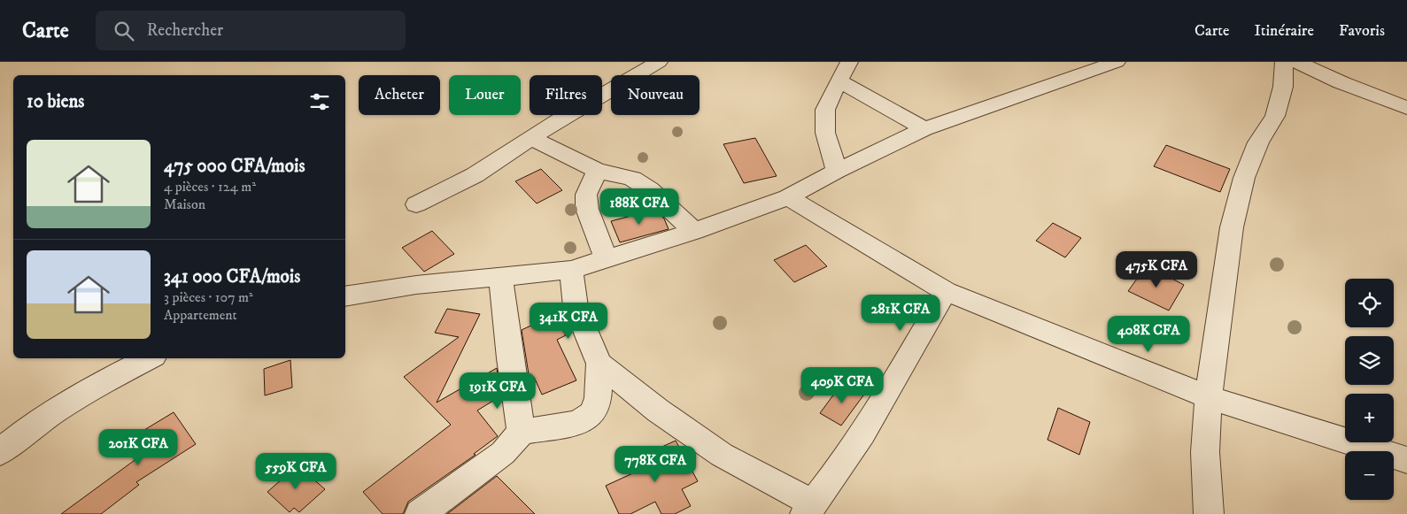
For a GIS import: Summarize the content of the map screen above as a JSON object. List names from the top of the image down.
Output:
{
  "page": {
    "header": "Carte",
    "search": "Rechercher",
    "nav": ["Carte", "Itinéraire", "Favoris"],
    "chip": [
      "Acheter",
      "Louer",
      "Filtres",
      "Nouveau"
    ],
    "heading": "10 biens",
    "list": [
      {
        "name": "475 000 CFA/mois",
        "note": "4 pièces · 124 m² · Maison"
      },
      {
        "name": "341 000 CFA/mois",
        "note": "3 pièces · 107 m² · Appartement"
      }
    ],
    "price": [
      "188K CFA",
      "475K CFA",
      "281K CFA",
      "341K CFA",
      "408K CFA",
      "409K CFA",
      "191K CFA",
      "201K CFA",
      "778K CFA",
      "559K CFA"
    ],
    "map_buttons": ["+", "−"]
  }
}
